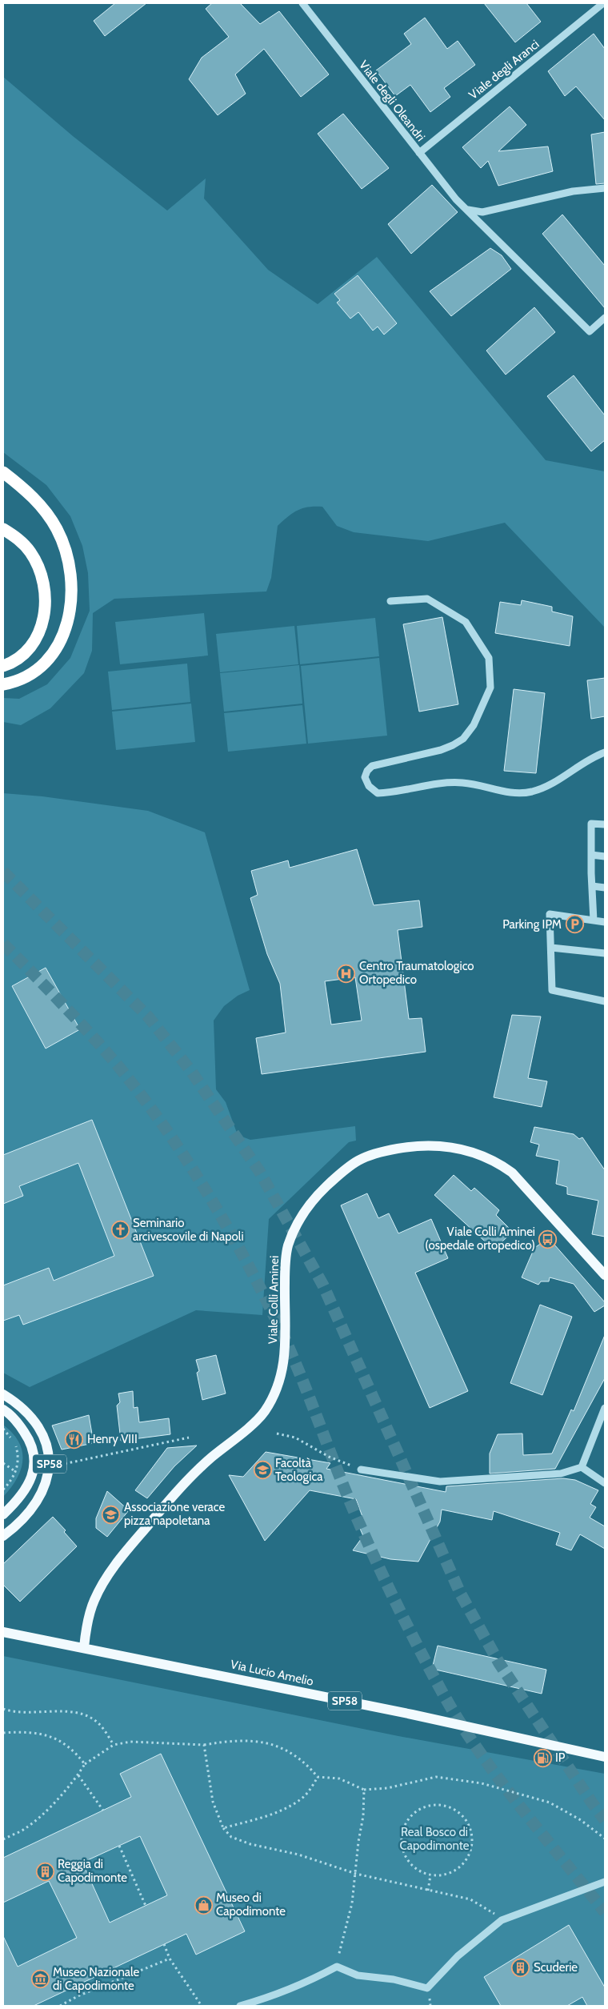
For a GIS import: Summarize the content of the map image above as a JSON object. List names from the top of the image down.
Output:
{
  "streets": {
    "main road": ["Viale Colli Aminei", "SP58", "Via Lucio Amelio"],
    "street": ["Viale degli Aranci", "Viale degli Oleandri"]
  },
  "crossings": [
    ["Viale degli Aranci", "Viale degli Oleandri"],
    ["Viale Colli Aminei", "Via Lucio Amelio"]
  ],
  "parks": ["Real Bosco di Capodimonte"],
  "places": {
    "parking": ["Parking IPM"],
    "hospital": ["Centro Traumatologico Ortopedico"],
    "church": ["Seminario arcivescovile di Napoli"],
    "bus stop": ["Viale Colli Aminei (ospedale ortopedico)"],
    "restaurant": ["Henry VIII"],
    "school or university": ["Facoltà Teologica", "Associazione verace pizza napoletana"],
    "fuel station": ["IP"],
    "building": ["Reggia di Capodimonte", "Scuderie"],
    "shop": ["Museo di Capodimonte"],
    "museum": ["Museo Nazionale di Capodimonte"]
  }
}
